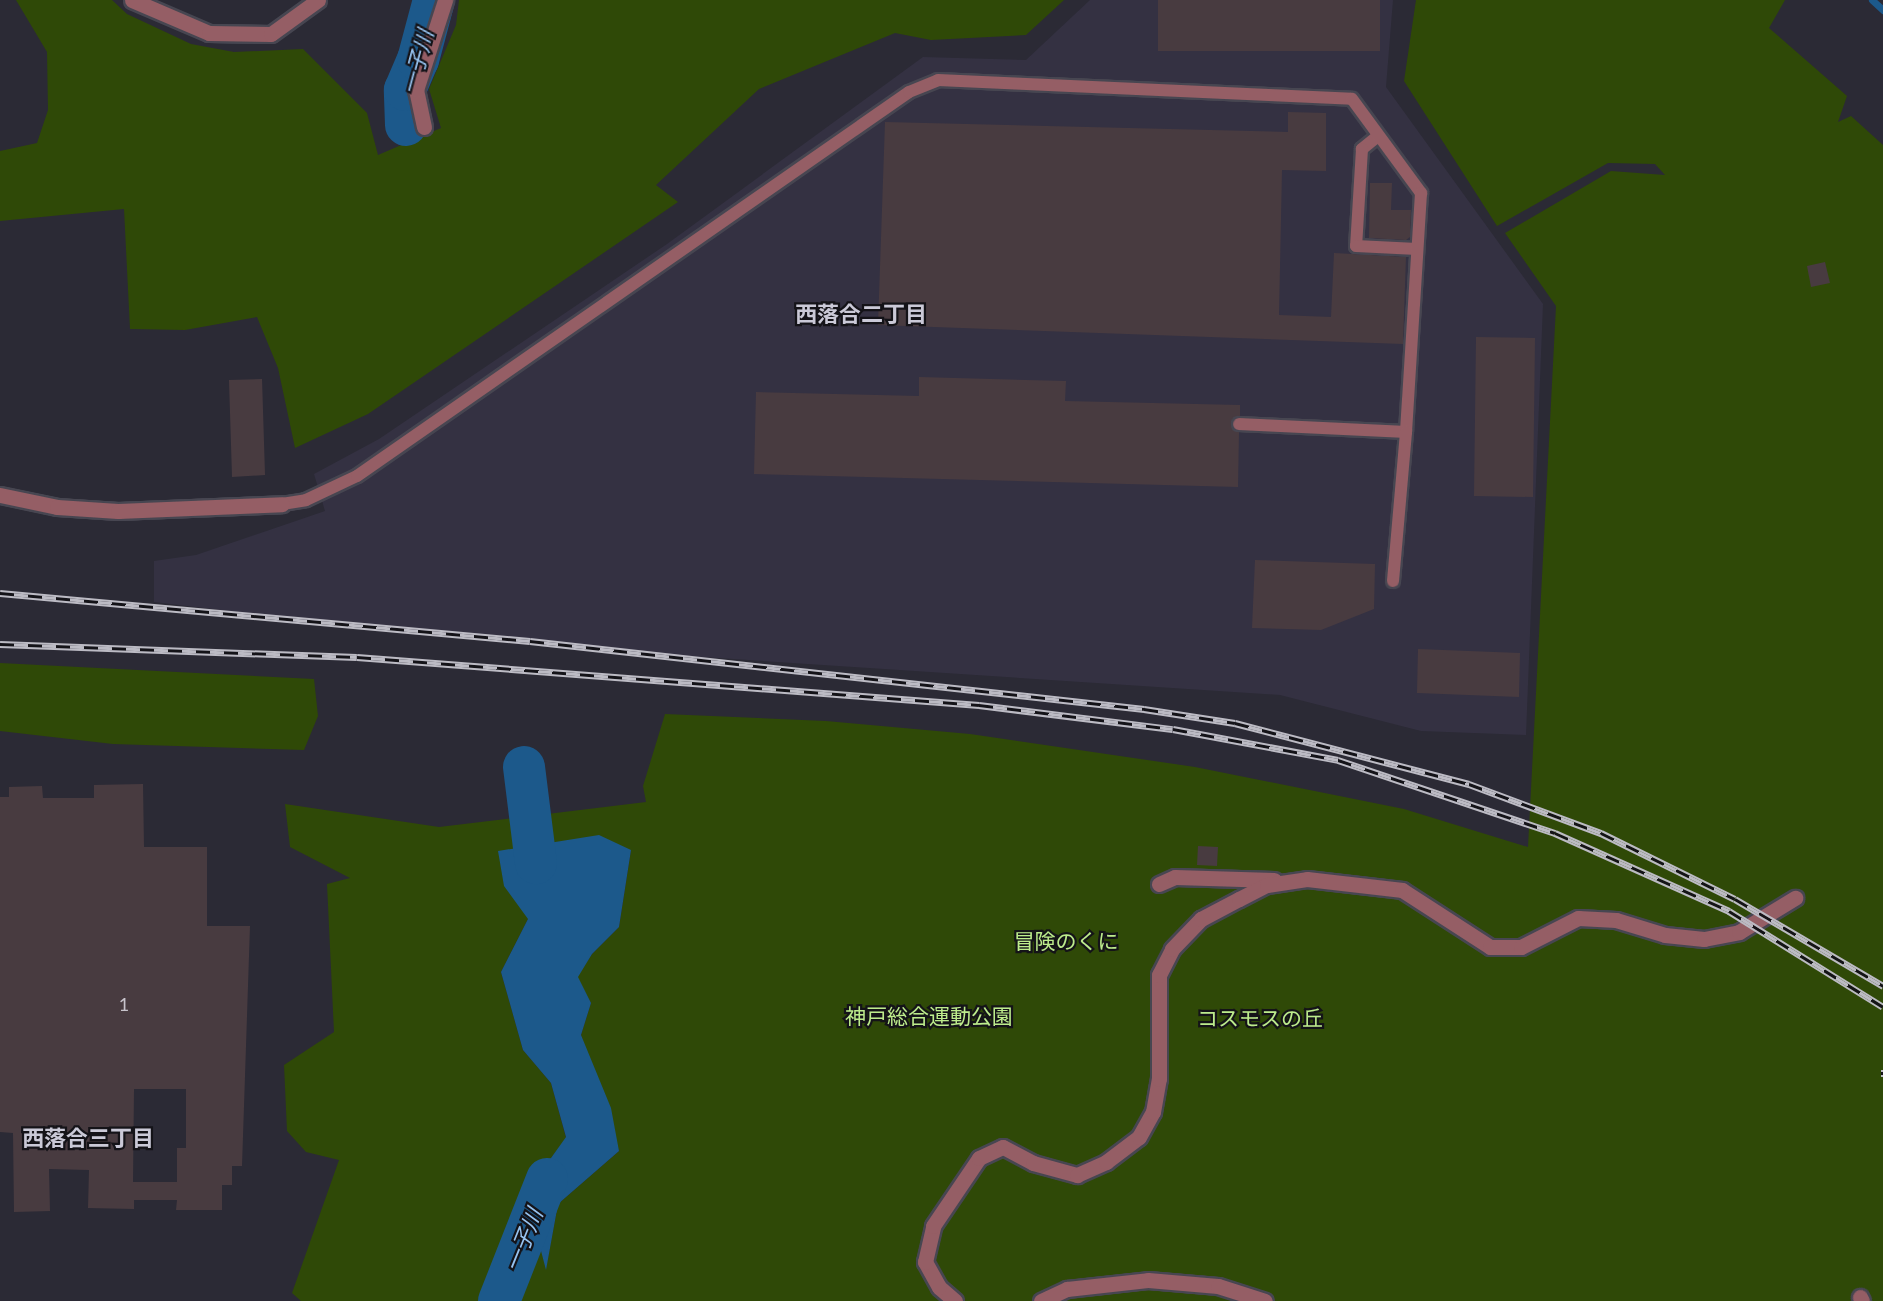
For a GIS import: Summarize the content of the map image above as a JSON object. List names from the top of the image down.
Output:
{
  "districts": ["西落合二丁目", "西落合三丁目"],
  "water": ["一子川"],
  "parks": ["冒険のくに", "神戸総合運動公園", "コスモスの丘"],
  "house_numbers": ["1"]
}
